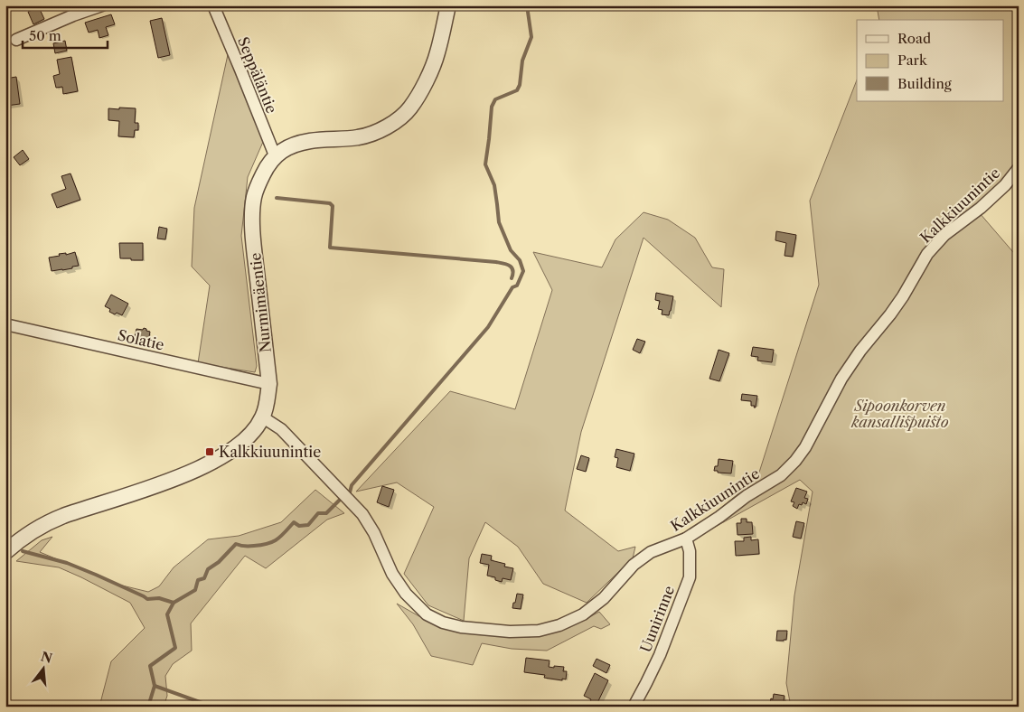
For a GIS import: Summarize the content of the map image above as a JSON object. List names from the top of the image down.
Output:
{
  "streets": {
    "street": [
      "Seppäläntie",
      "Kalkkiuunintie",
      "Nurmimäentie",
      "Solatie",
      "Uunirinne"
    ]
  },
  "crossings": [
    ["Seppäläntie", "Nurmimäentie"],
    ["Kalkkiuunintie", "Nurmimäentie"],
    ["Kalkkiuunintie", "Uunirinne"],
    ["Nurmimäentie", "Solatie"]
  ],
  "parks": ["Sipoonkorven kansallispuisto"],
  "places": {
    "transit": ["Kalkkiuunintie"]
  },
  "legend": ["Road", "Park", "Building"],
  "scale_bar": "50 m",
  "north": "top"
}
